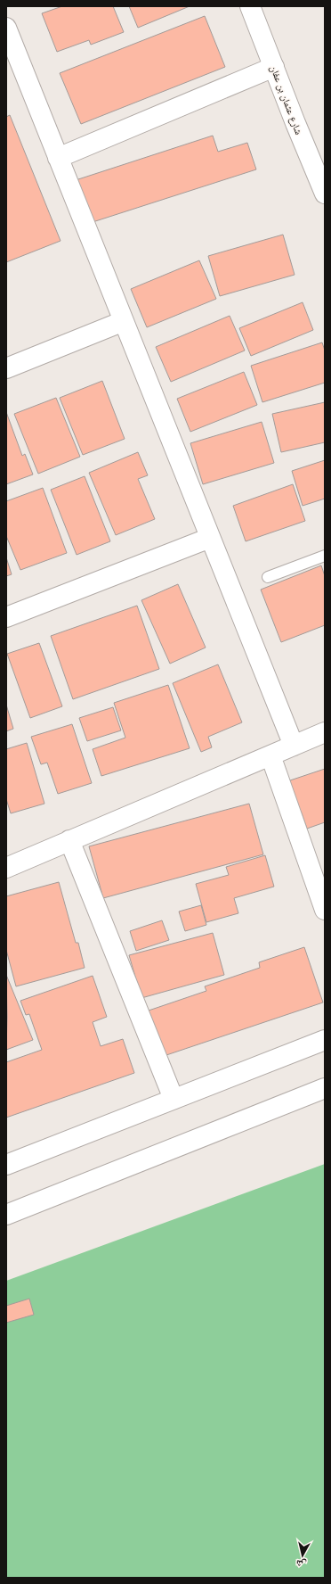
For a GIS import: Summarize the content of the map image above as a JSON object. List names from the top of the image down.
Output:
{
  "streets": {
    "street": ["شارع عثمان بن عفان"]
  },
  "north": "bottom"
}
